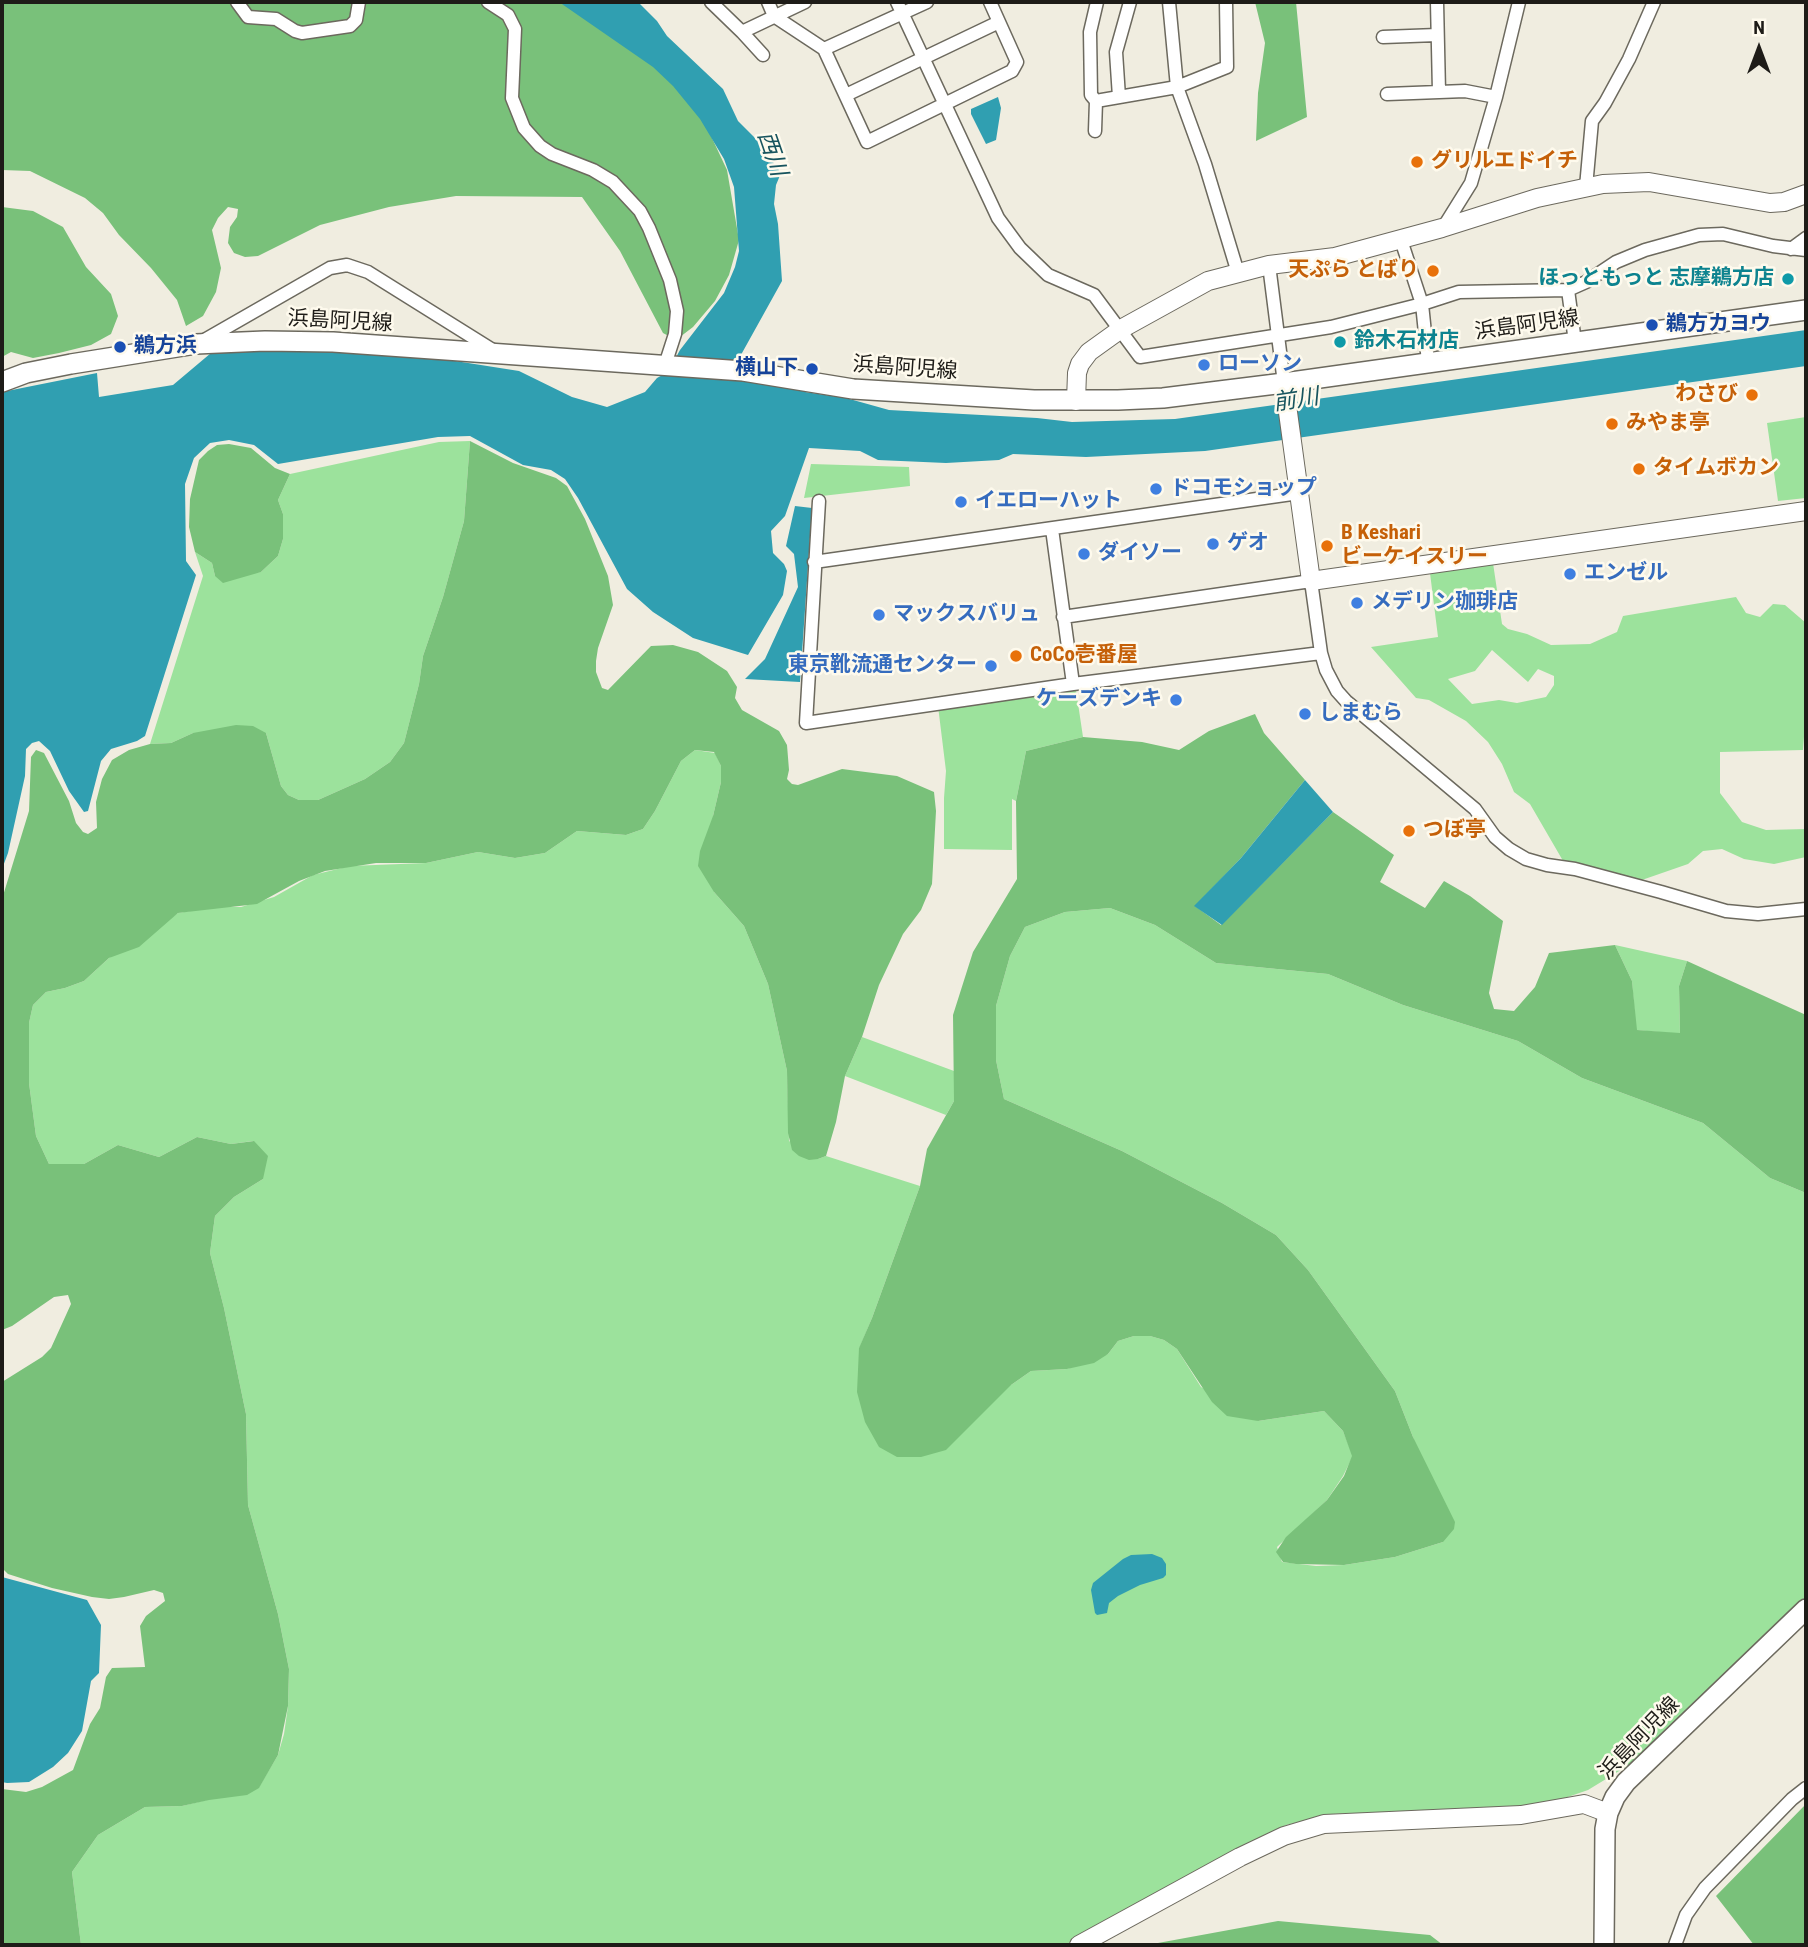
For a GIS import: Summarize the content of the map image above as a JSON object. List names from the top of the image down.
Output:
{
  "streets": {
    "main road": ["浜島阿児線"]
  },
  "water": ["西川", "前川"],
  "places": [
    "グリルエドイチ",
    "天ぷら とばり",
    "ほっともっと 志摩鵜方店",
    "鵜方カヨウ",
    "鈴木石材店",
    "鵜方浜",
    "ローソン",
    "横山下",
    "わさび",
    "みやま亭",
    "タイムボカン",
    "ドコモショップ",
    "イエローハット",
    "ゲオ",
    "B Keshari ビーケイスリー",
    "ダイソー",
    "エンゼル",
    "メデリン珈琲店",
    "マックスバリュ",
    "CoCo壱番屋",
    "東京靴流通センター",
    "ケーズデンキ",
    "しまむら",
    "つぼ亭"
  ],
  "north": "top"
}
